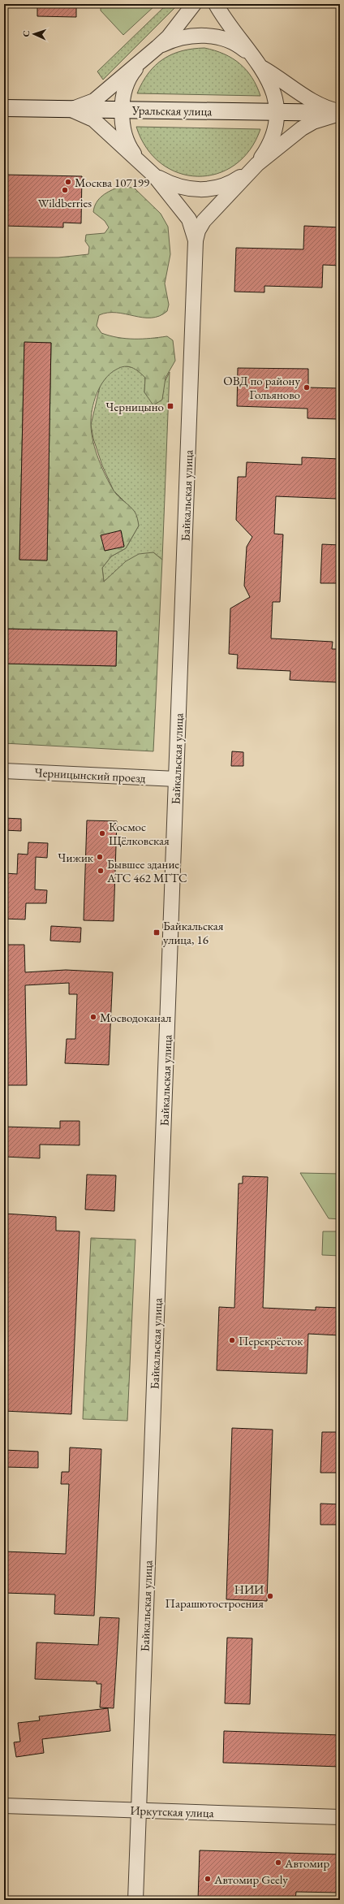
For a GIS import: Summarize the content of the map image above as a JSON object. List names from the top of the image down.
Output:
{
  "streets": {
    "main road": ["Уральская улица"],
    "street": ["Байкальская улица", "Черницынский проезд", "Иркутская улица"]
  },
  "crossings": [
    ["Байкальская улица", "Черницынский проезд"],
    ["Байкальская улица", "Иркутская улица"]
  ],
  "places": {
    "other": [
      "Москва 107199",
      "Wildberries",
      "ОВД по району Гольяново",
      "Космос Щёлковская",
      "Чижик",
      "Бывшее здание АТС 462 МГТС",
      "Мосводоканал",
      "Перекрёсток",
      "НИИ Парашютостроения",
      "Автомир",
      "Автомир Geely"
    ],
    "transit": ["Черницыно", "Байкальская улица, 16"]
  },
  "north": "left"
}
